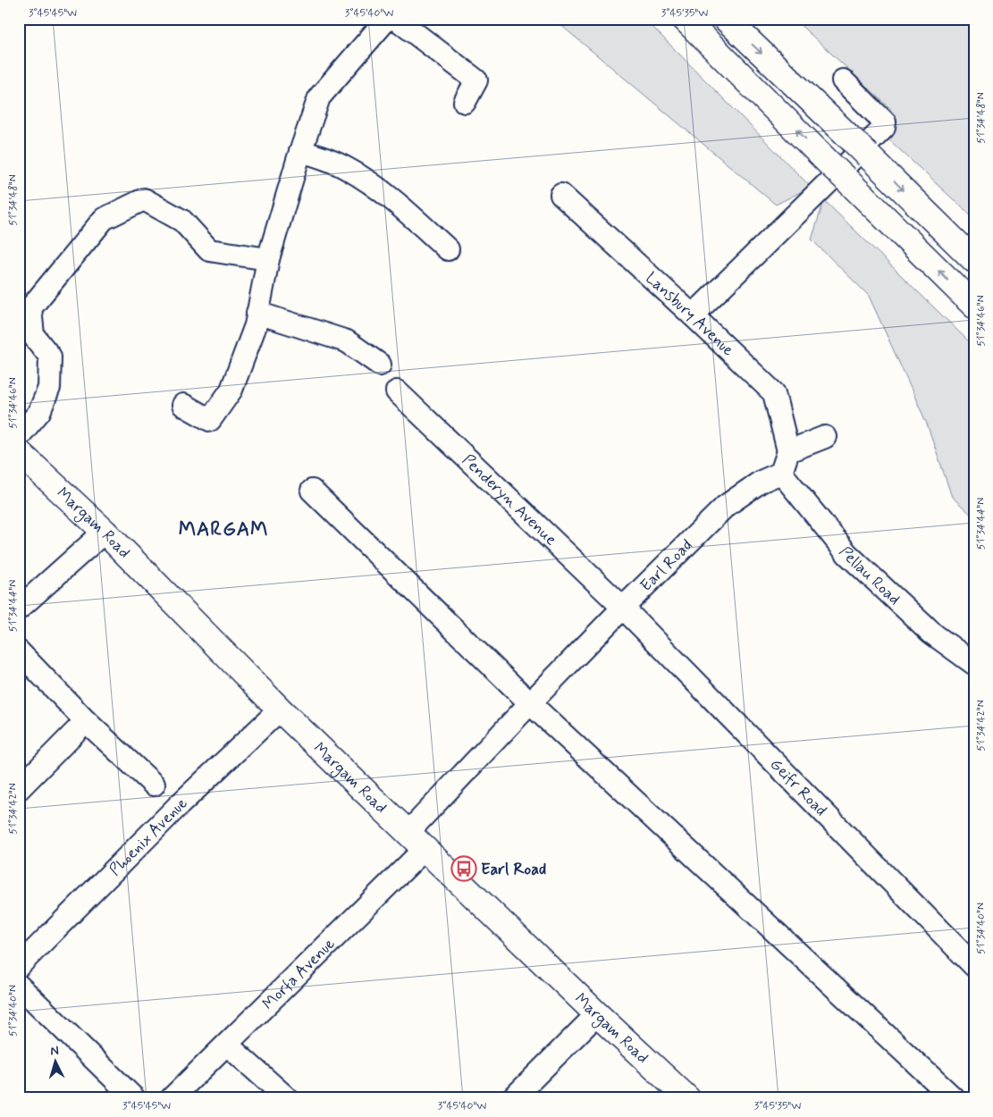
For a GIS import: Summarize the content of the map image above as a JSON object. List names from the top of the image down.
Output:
{
  "streets": {
    "main road": ["Margam Road"],
    "street": [
      "Lansbury Avenue",
      "Penderyn Avenue",
      "Earl Road",
      "Pellau Road",
      "Geifr Road",
      "Phoenix Avenue",
      "Morfa Avenue"
    ]
  },
  "crossings": [
    ["Penderyn Avenue", "Earl Road"],
    ["Penderyn Avenue", "Geifr Road"],
    ["Margam Road", "Earl Road"],
    ["Margam Road", "Phoenix Avenue"],
    ["Margam Road", "Morfa Avenue"],
    ["Earl Road", "Pellau Road"],
    ["Earl Road", "Geifr Road"],
    ["Earl Road", "Morfa Avenue"]
  ],
  "districts": ["MARGAM"],
  "places": {
    "bus stop": ["Earl Road"]
  },
  "north": "top",
  "coordinates": [
    "3°45'45\"W",
    "3°45'40\"W",
    "3°45'35\"W",
    "51°34'48\"N",
    "51°34'46\"N",
    "51°34'44\"N",
    "51°34'42\"N",
    "51°34'40\"N"
  ]
}
